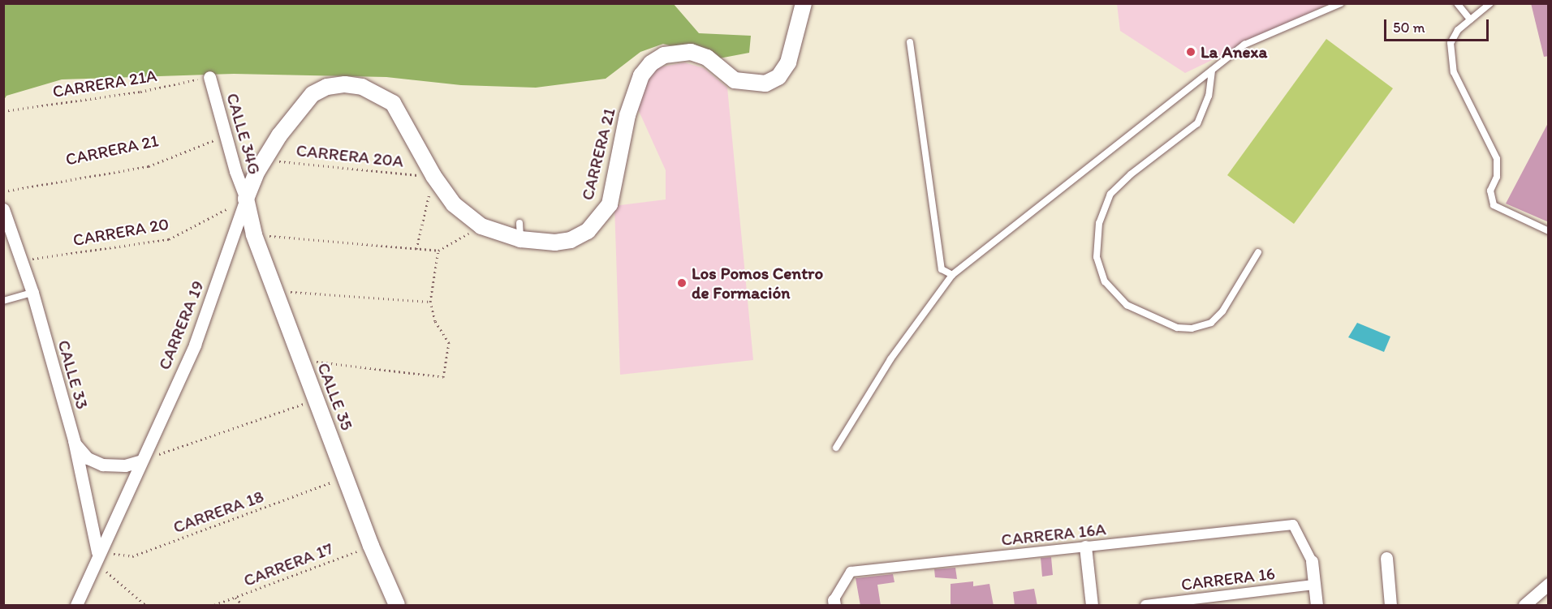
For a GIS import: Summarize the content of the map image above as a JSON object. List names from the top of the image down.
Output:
{
  "streets": {
    "street": [
      "CALLE 34G",
      "CARRERA 21",
      "CARRERA 19",
      "CALLE 33",
      "CALLE 35",
      "CARRERA 16A",
      "CARRERA 16"
    ],
    "path": [
      "CARRERA 21A",
      "CARRERA 20A",
      "CARRERA 20",
      "CARRERA 18",
      "CARRERA 17"
    ]
  },
  "crossings": [
    ["CARRERA 21A", "CALLE 34G"],
    ["CALLE 34G", "CARRERA 21"],
    ["CALLE 34G", "CARRERA 20"],
    ["CALLE 34G", "CARRERA 19"],
    ["CALLE 34G", "CALLE 35"],
    ["CARRERA 21", "CARRERA 20A"],
    ["CARRERA 21", "CARRERA 20"],
    ["CARRERA 21", "CARRERA 19"],
    ["CARRERA 21", "CALLE 35"],
    ["CARRERA 20", "CARRERA 19"],
    ["CARRERA 20", "CALLE 33"],
    ["CARRERA 20", "CALLE 35"],
    ["CARRERA 19", "CALLE 33"],
    ["CARRERA 19", "CALLE 35"],
    ["CARRERA 19", "CARRERA 18"],
    ["CALLE 33", "CARRERA 18"],
    ["CALLE 35", "CARRERA 18"],
    ["CALLE 35", "CARRERA 17"]
  ],
  "places": ["La Anexa", "Los Pomos Centro de Formación"],
  "scale_bar": "50 m"
}
